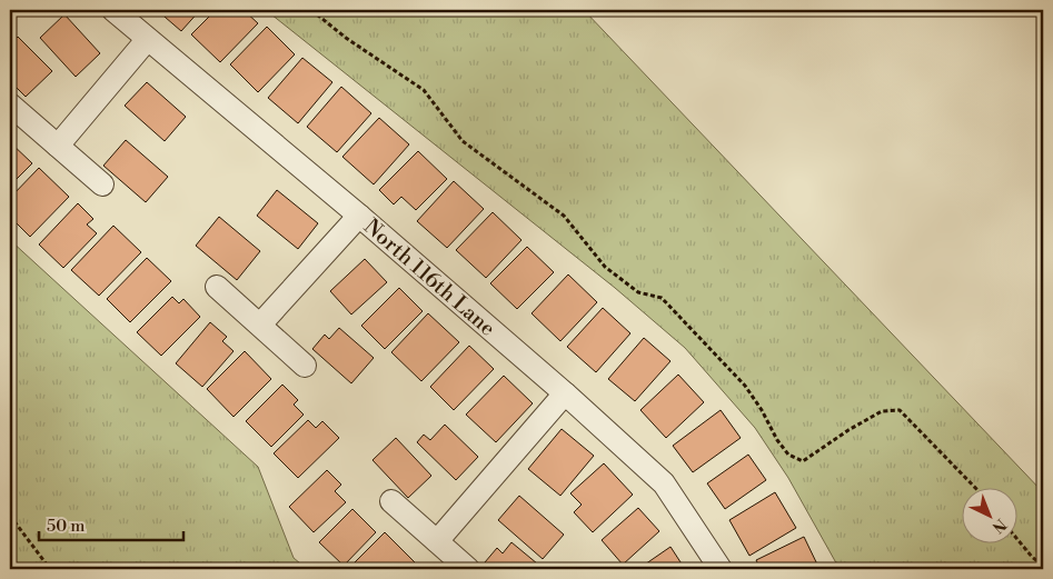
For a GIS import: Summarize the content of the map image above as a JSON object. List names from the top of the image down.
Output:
{
  "streets": {
    "street": ["North 116th Lane"]
  },
  "scale_bar": "50 m",
  "north": "bottom right"
}
